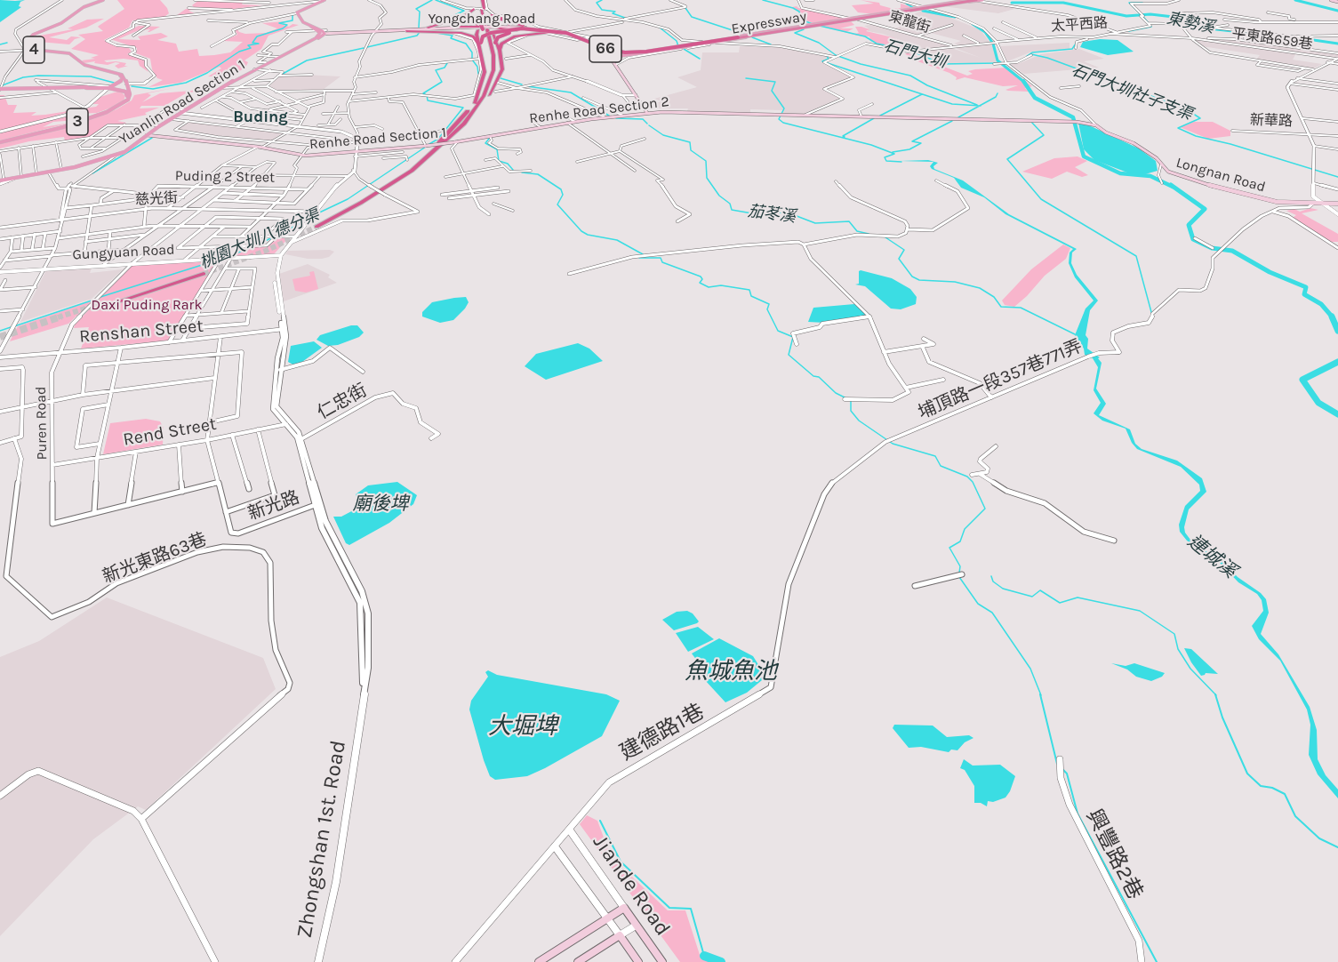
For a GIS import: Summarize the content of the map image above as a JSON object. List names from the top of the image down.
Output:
{
  "streets": {
    "highway": ["66"],
    "main road": [
      "Yongchang Road",
      "Expressway",
      "4",
      "Yuanlin Road Section 1",
      "Renhe Road Section 2",
      "3",
      "Renhe Road Section 1",
      "Longnan Road",
      "Jiande Road"
    ],
    "street": [
      "東龍街",
      "太平西路",
      "平東路659巷",
      "新華路",
      "Puding 2 Street",
      "慈光街",
      "Gungyuan Road",
      "Renshan Street",
      "埔頂路一段357巷771弄",
      "仁忠街",
      "Puren Road",
      "Rend Street",
      "新光路",
      "新光東路63巷",
      "建德路1巷",
      "Zhongshan 1st. Road",
      "興豐路2巷"
    ]
  },
  "crossings": [
    ["Yongchang Road", "Expressway"],
    ["Yongchang Road", "Yuanlin Road Section 1"],
    ["Yongchang Road", "Renhe Road Section 2"],
    ["東龍街", "Expressway"],
    ["東龍街", "太平西路"],
    ["東龍街", "66"],
    ["Expressway", "66"],
    ["太平西路", "平東路659巷"],
    ["4", "3"],
    ["Yuanlin Road Section 1", "Renhe Road Section 1"],
    ["Renhe Road Section 2", "Renhe Road Section 1"],
    ["Renhe Road Section 2", "Longnan Road"],
    ["Puding 2 Street", "Puren Road"],
    ["慈光街", "Puren Road"],
    ["Gungyuan Road", "Puren Road"],
    ["Renshan Street", "Puren Road"],
    ["埔頂路一段357巷771弄", "建德路1巷"],
    ["仁忠街", "Zhongshan 1st. Road"],
    ["Puren Road", "Rend Street"],
    ["Rend Street", "Zhongshan 1st. Road"],
    ["新光路", "Zhongshan 1st. Road"],
    ["建德路1巷", "Jiande Road"]
  ],
  "districts": ["Buding"],
  "water": [
    "東勢溪",
    "石門大圳",
    "石門大圳社子支渠",
    "茄苳溪",
    "桃園大圳八德分渠",
    "廟後埤",
    "連城溪",
    "魚城魚池",
    "大堀埤"
  ],
  "parks": ["Daxi Puding Rark"]
}
